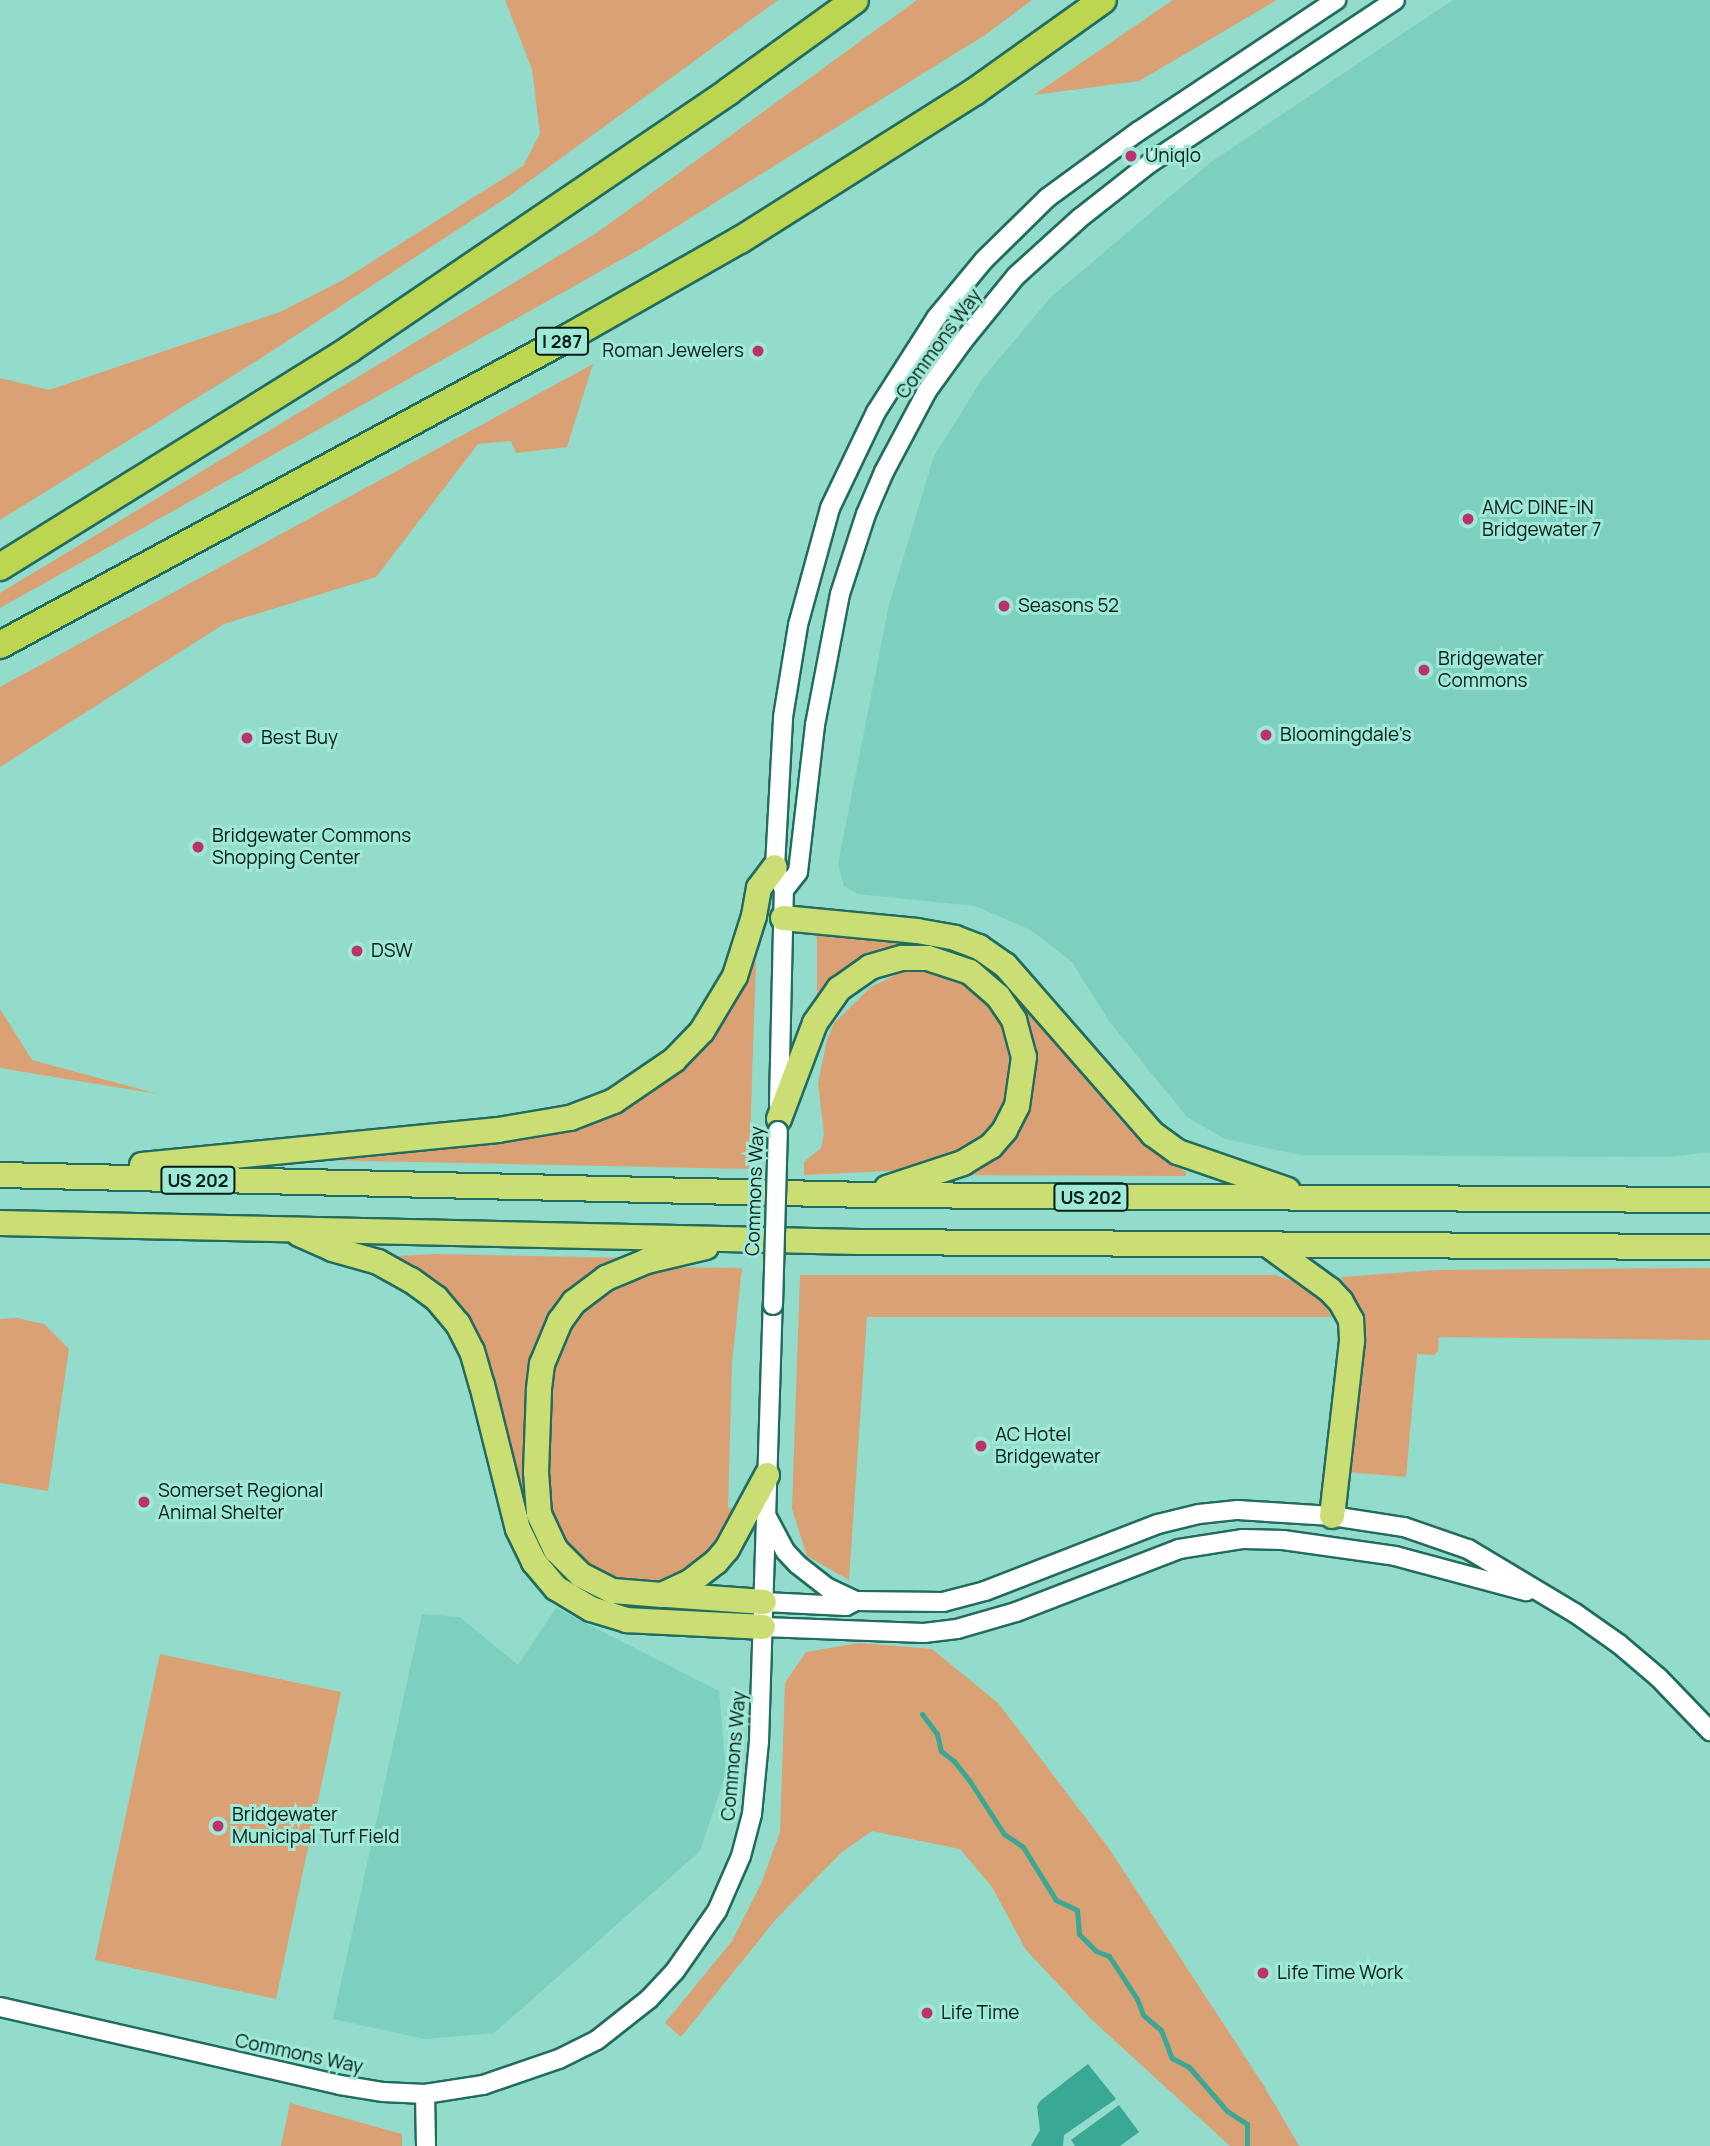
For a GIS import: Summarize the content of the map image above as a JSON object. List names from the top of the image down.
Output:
{
  "streets": {
    "highway": ["I 287", "US 202"],
    "street": ["Commons Way"]
  },
  "places": [
    "Uniqlo",
    "Roman Jewelers",
    "AMC DINE-IN Bridgewater 7",
    "Seasons 52",
    "Bridgewater Commons",
    "Bloomingdale's",
    "Best Buy",
    "Bridgewater Commons Shopping Center",
    "DSW",
    "AC Hotel Bridgewater",
    "Somerset Regional Animal Shelter",
    "Bridgewater Municipal Turf Field",
    "Life Time Work",
    "Life Time"
  ]
}
